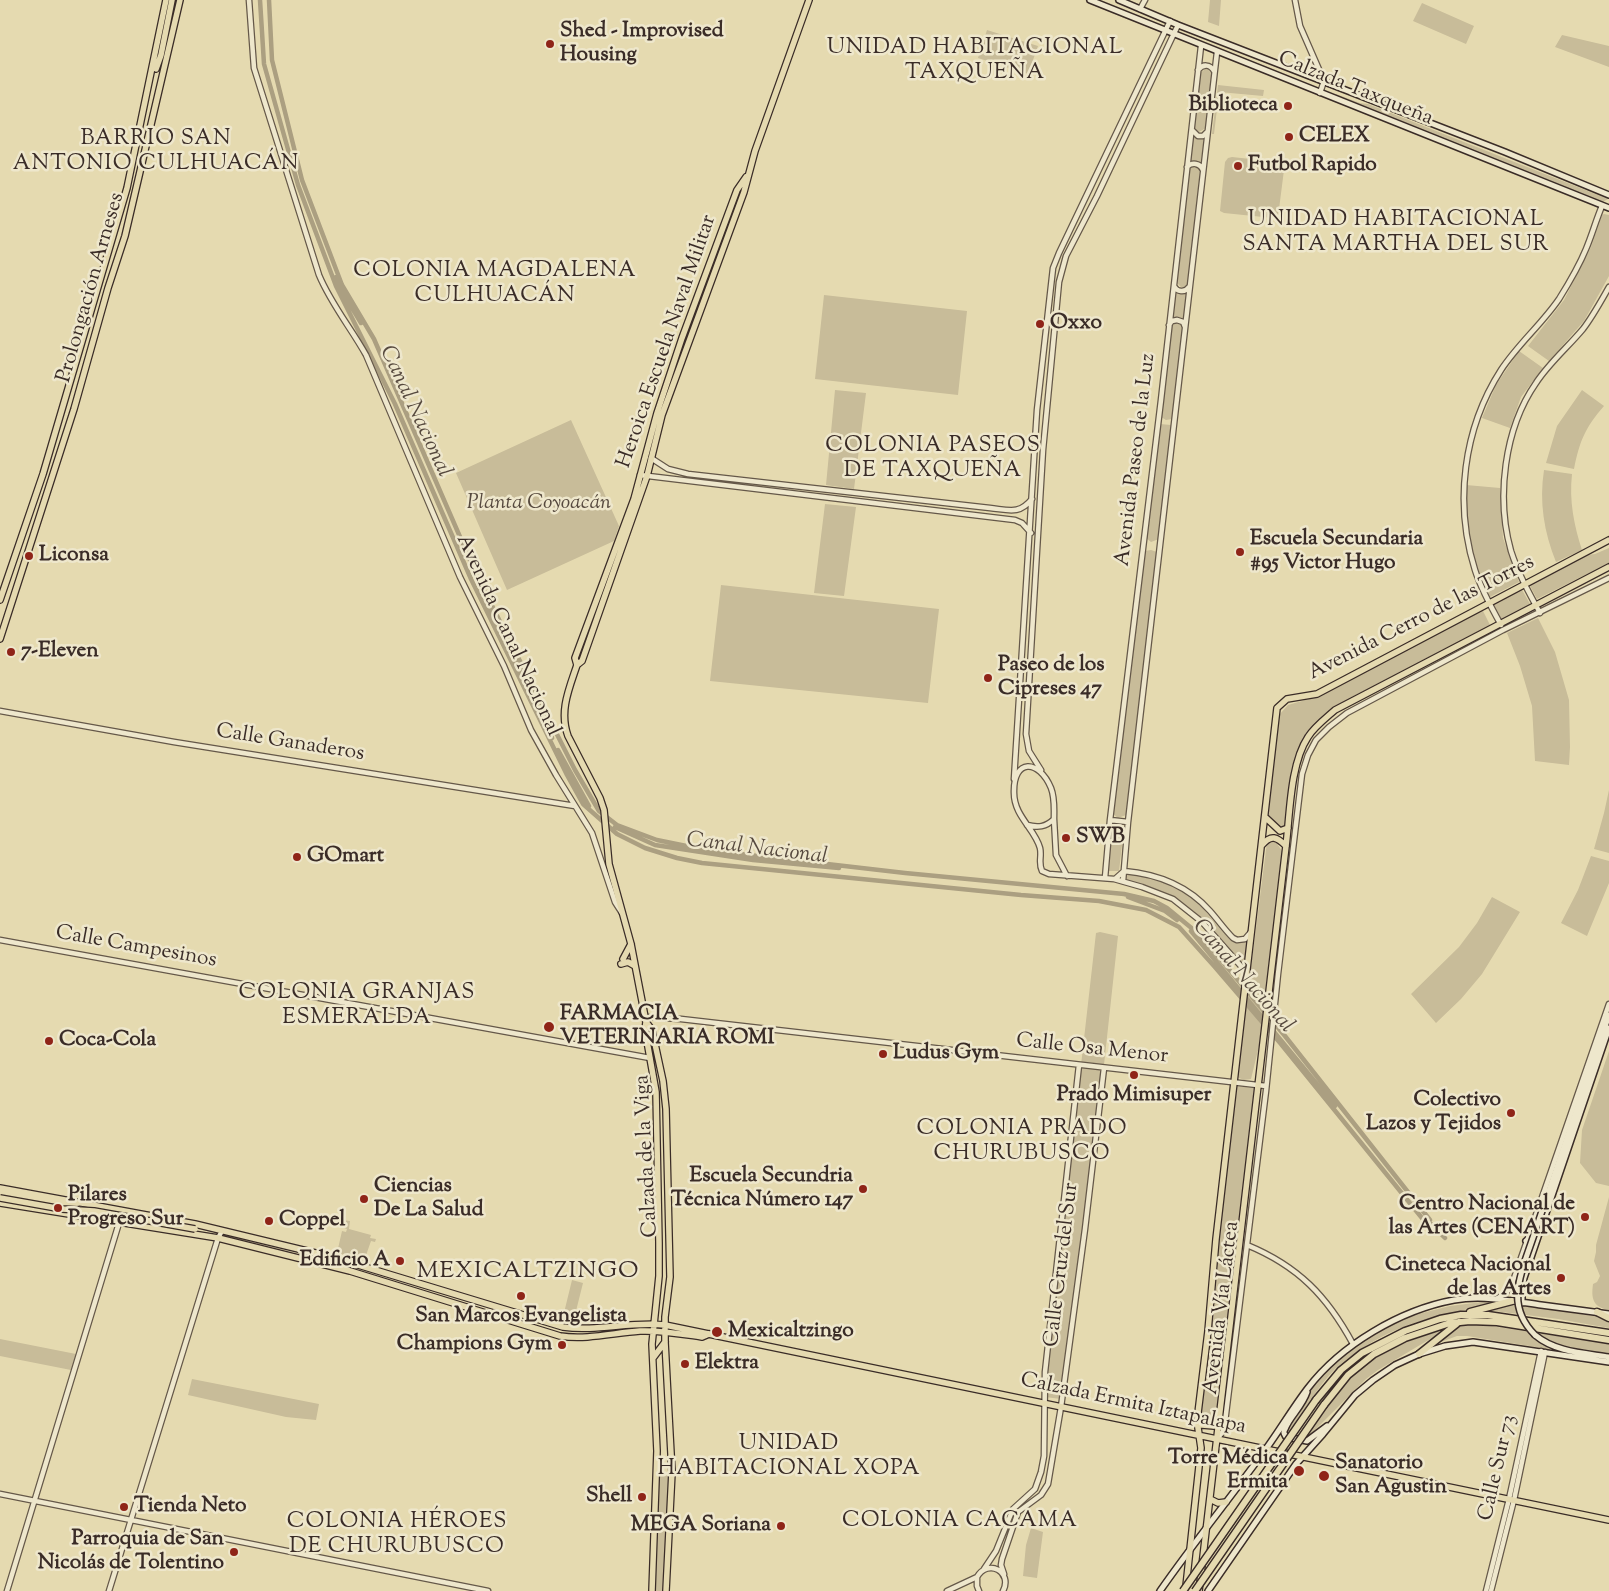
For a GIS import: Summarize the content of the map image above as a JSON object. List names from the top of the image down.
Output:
{
  "streets": {
    "main road": [
      "Calzada Taxqueña",
      "Prolongación Arneses",
      "Heroica Escuela Naval Militar",
      "Avenida Cerro de las Torres",
      "Calzada de la Viga",
      "Avenida Vía Láctea",
      "Calzada Ermita Iztapalapa"
    ],
    "street": [
      "Avenida Paseo de la Luz",
      "Avenida Canal Nacional",
      "Calle Ganaderos",
      "Calle Campesinos",
      "Calle Osa Menor",
      "Calle Cruz del Sur",
      "Calle Sur 73"
    ]
  },
  "crossings": [
    ["Calzada Taxqueña", "Avenida Paseo de la Luz"],
    ["Heroica Escuela Naval Militar", "Calzada de la Viga"],
    ["Avenida Cerro de las Torres", "Avenida Vía Láctea"],
    ["Avenida Canal Nacional", "Calle Ganaderos"],
    ["Avenida Canal Nacional", "Calzada de la Viga"],
    ["Calle Campesinos", "Calzada de la Viga"],
    ["Calle Osa Menor", "Calzada de la Viga"],
    ["Calle Osa Menor", "Calle Cruz del Sur"],
    ["Calle Osa Menor", "Avenida Vía Láctea"],
    ["Calzada de la Viga", "Calzada Ermita Iztapalapa"],
    ["Calle Cruz del Sur", "Calzada Ermita Iztapalapa"],
    ["Avenida Vía Láctea", "Calzada Ermita Iztapalapa"],
    ["Calzada Ermita Iztapalapa", "Calle Sur 73"]
  ],
  "districts": [
    "UNIDAD HABITACIONAL TAXQUEÑA",
    "BARRIO SAN ANTONIO CULHUACÁN",
    "UNIDAD HABITACIONAL SANTA MARTHA DEL SUR",
    "COLONIA MAGDALENA CULHUACÁN",
    "COLONIA PASEOS DE TAXQUEÑA",
    "COLONIA GRANJAS ESMERALDA",
    "COLONIA PRADO CHURUBUSCO",
    "MEXICALTZINGO",
    "UNIDAD HABITACIONAL XOPA",
    "COLONIA CACAMA",
    "COLONIA HÉROES DE CHURUBUSCO"
  ],
  "water": ["Canal Nacional"],
  "parks": ["Planta Coyoacán"],
  "places": [
    "Shed - Improvised Housing",
    "Biblioteca",
    "CELEX",
    "Futbol Rapido",
    "Oxxo",
    "Escuela Secundaria #95 Victor Hugo",
    "Liconsa",
    "7-Eleven",
    "Paseo de los Cipreses 47",
    "SWB",
    "GOmart",
    "FARMACIA VETERINARIA ROMI",
    "Coca-Cola",
    "Ludus Gym",
    "Prado Mimisuper",
    "Colectivo Lazos y Tejidos",
    "Escuela Secundria Técnica Número 147",
    "Ciencias De La Salud",
    "Pilares Progreso Sur",
    "Centro Nacional de las Artes (CENART)",
    "Coppel",
    "Edificio A",
    "Cineteca Nacional de las Artes",
    "San Marcos Evangelista",
    "Mexicaltzingo",
    "Champions Gym",
    "Elektra",
    "Torre Médica Ermita",
    "Sanatorio San Agustin",
    "Shell",
    "Tienda Neto",
    "MEGA Soriana",
    "Parroquia de San Nicolás de Tolentino"
  ]
}
